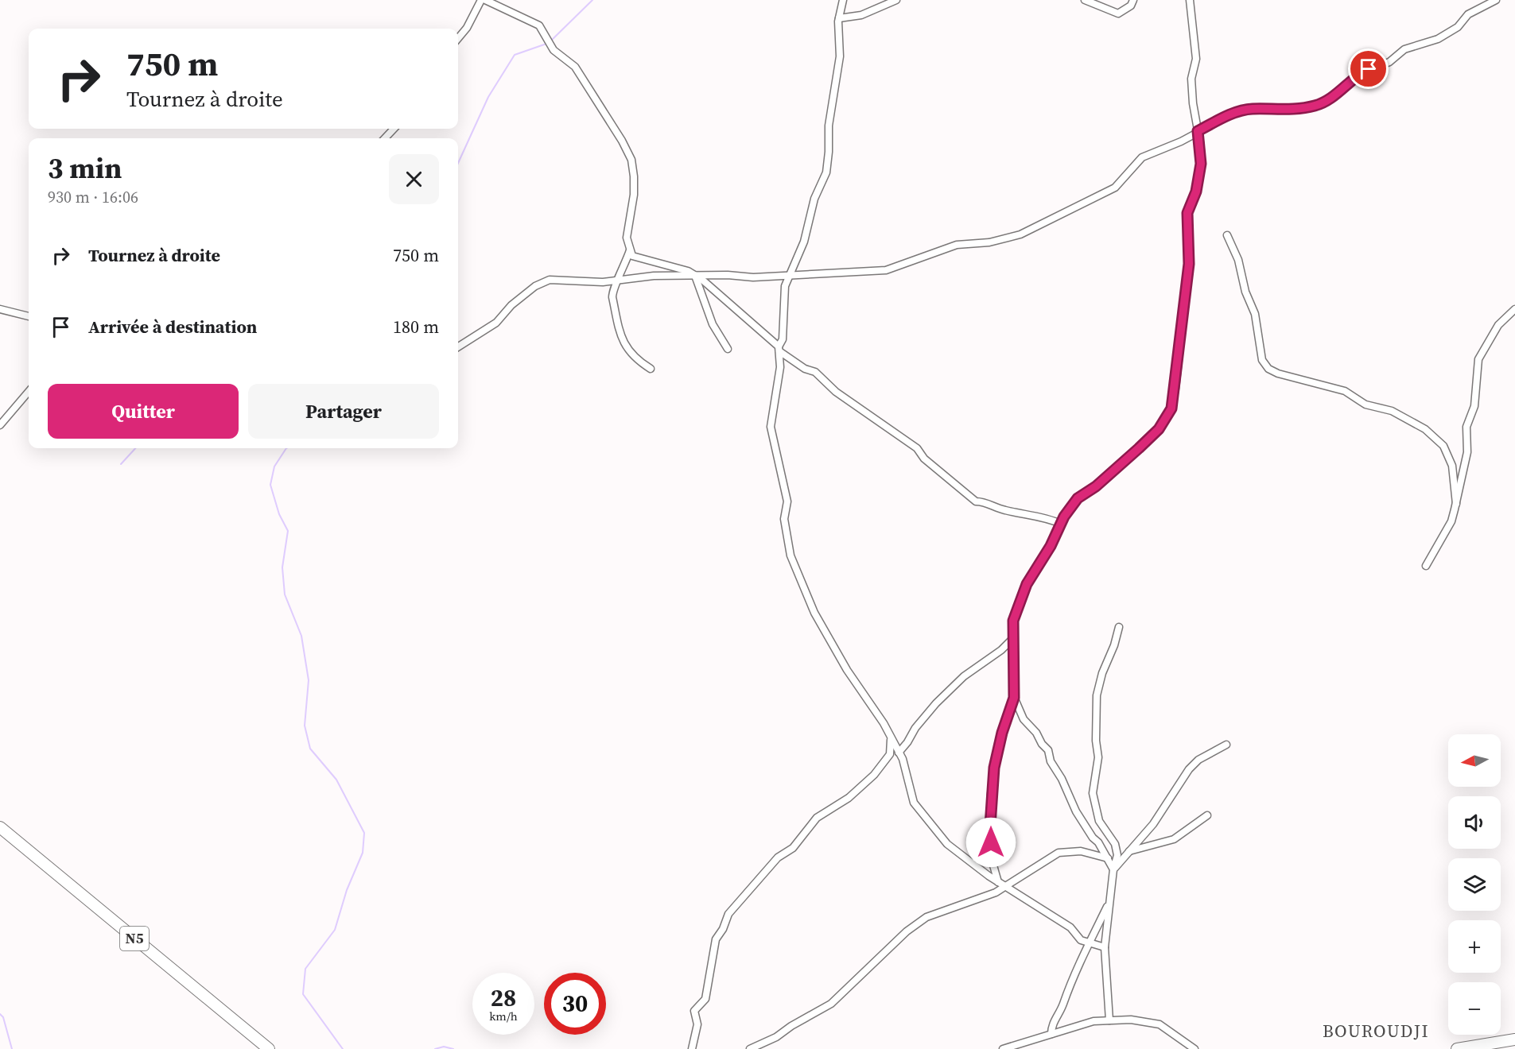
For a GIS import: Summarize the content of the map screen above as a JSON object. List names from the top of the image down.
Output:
{
  "streets": {
    "highway": ["N5"]
  },
  "districts": ["BOUROUDJI"],
  "north": "left",
  "page": {
    "turn": ["750 m", "Tournez à droite"],
    "heading": ["3 min", "930 m · 16:06"],
    "list": [
      {
        "name": "Tournez à droite",
        "value": "750 m"
      },
      {
        "name": "Arrivée à destination",
        "value": "180 m"
      }
    ],
    "buttons": ["Quitter", "Partager"],
    "map_buttons": ["+", "−"],
    "speed": "28 km/h",
    "limit": "30"
  }
}
